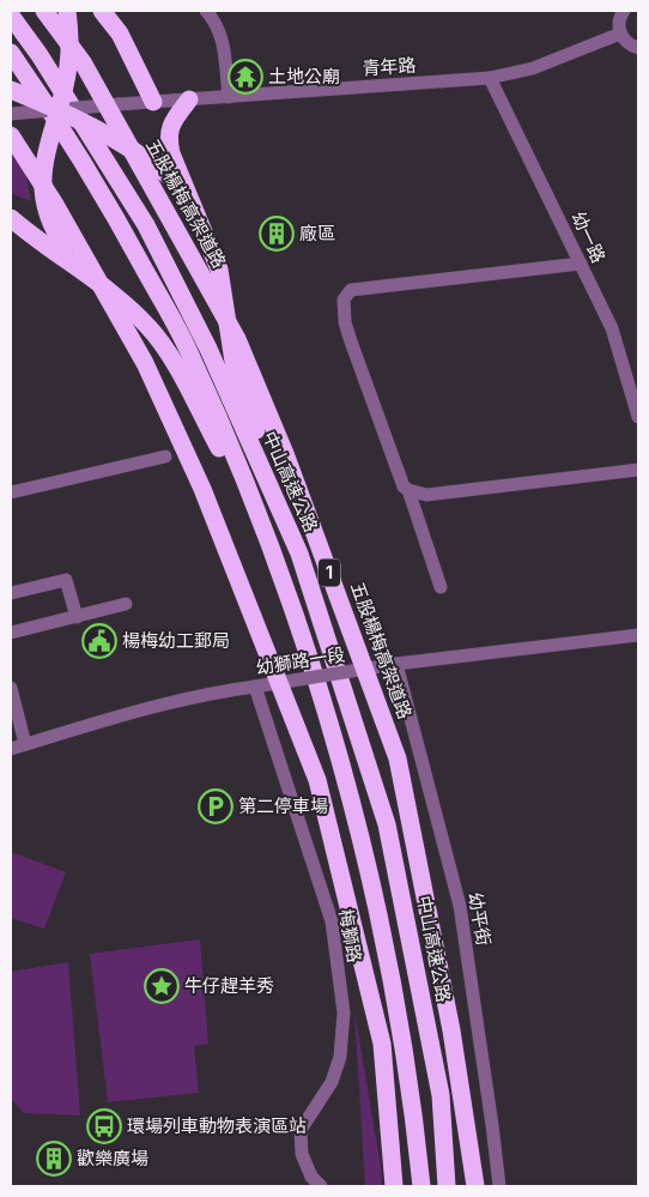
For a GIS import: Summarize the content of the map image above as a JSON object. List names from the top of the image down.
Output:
{
  "streets": {
    "highway": ["五股楊梅高架道路", "中山高速公路", "1"],
    "street": [
      "青年路",
      "幼一路",
      "幼獅路一段",
      "幼平街",
      "梅獅路"
    ]
  },
  "crossings": [
    ["青年路", "幼一路"],
    ["幼獅路一段", "幼平街"],
    ["幼獅路一段", "梅獅路"]
  ],
  "places": {
    "temple": ["土地公廟"],
    "building": ["廠區", "歡樂廣場"],
    "public building": ["楊梅幼工郵局"],
    "parking": ["第二停車場"],
    "place": ["牛仔趕羊秀"],
    "bus stop": ["環場列車動物表演區站"]
  }
}
